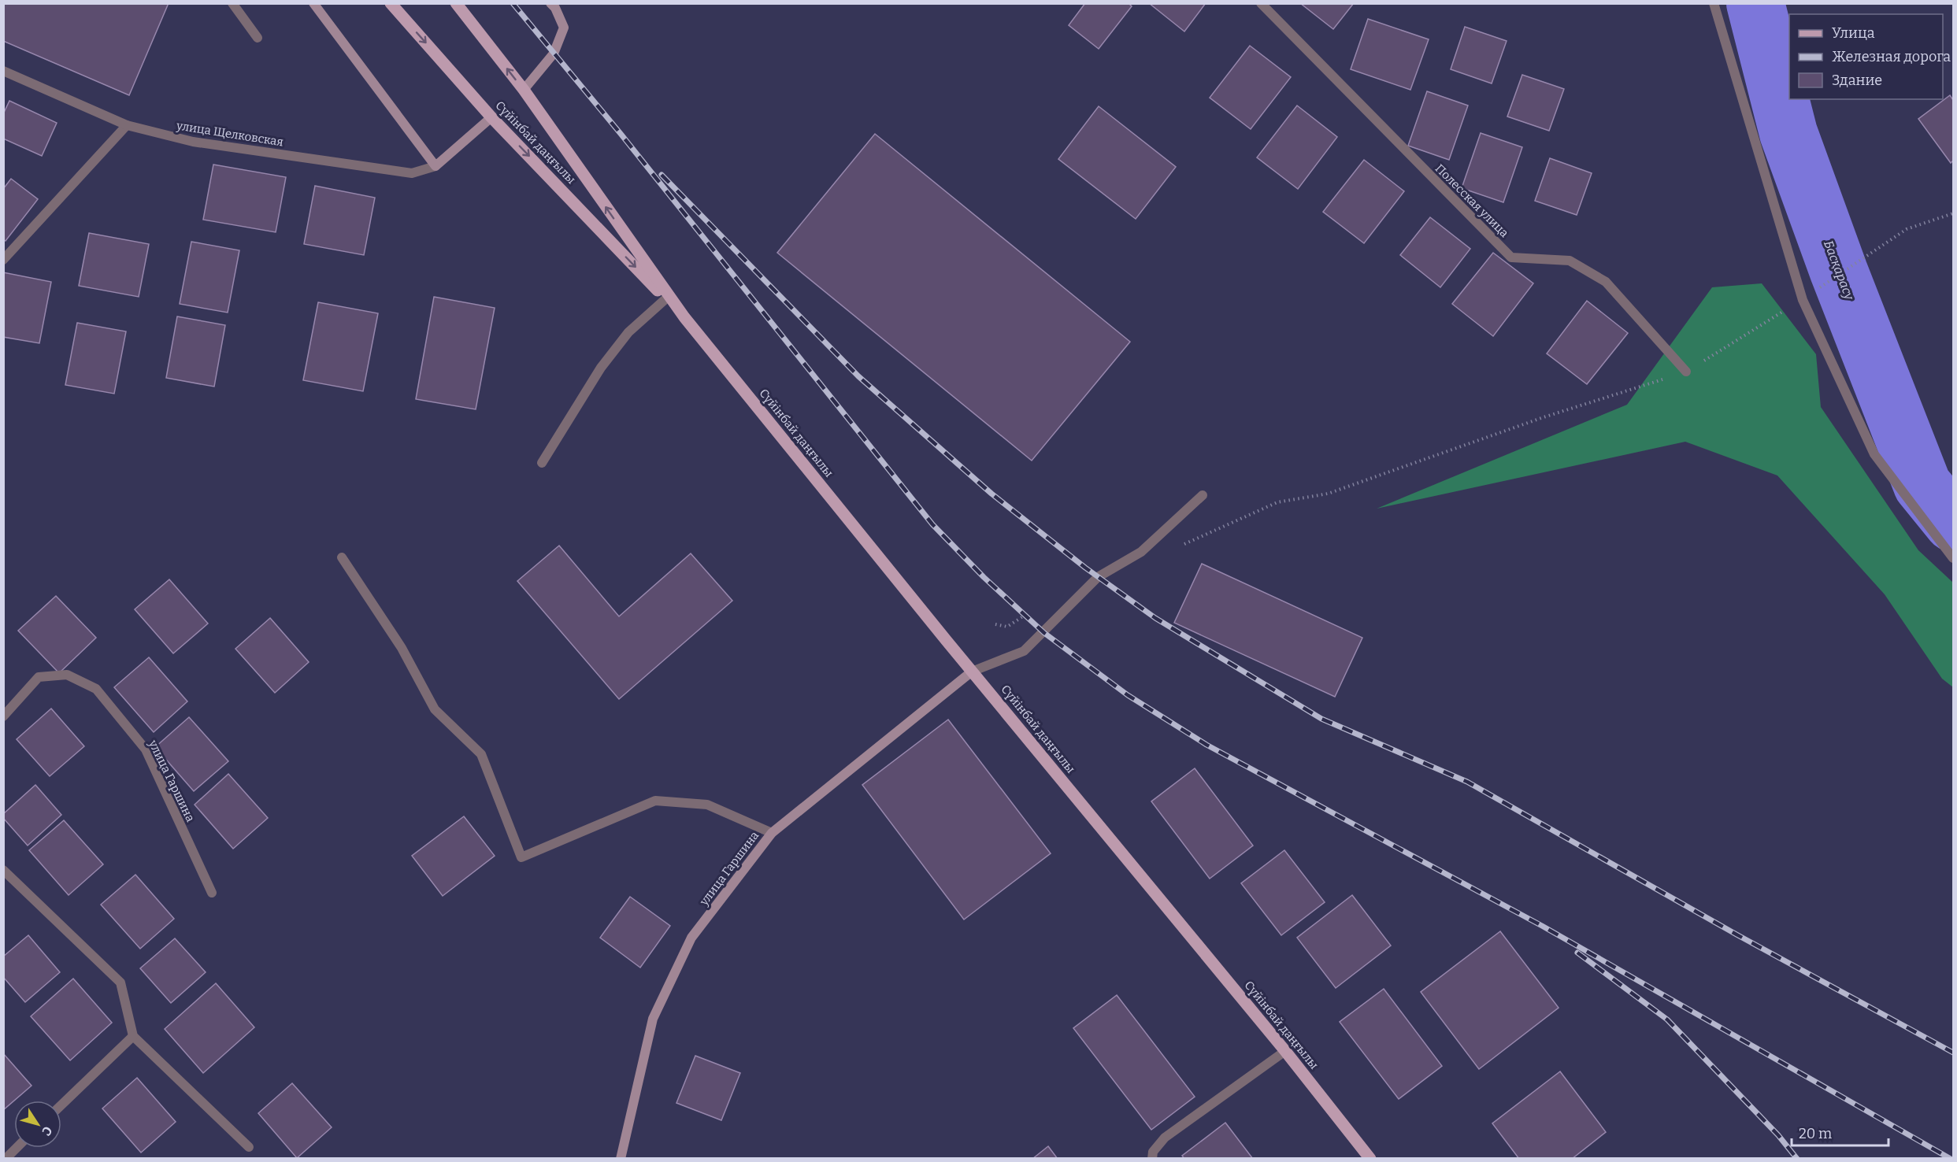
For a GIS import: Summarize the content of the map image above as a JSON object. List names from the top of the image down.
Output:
{
  "streets": {
    "main road": ["Сүйінбай даңғылы"],
    "street": ["улица Щелковская", "Полесская улица", "улица Гаршина"]
  },
  "crossings": [
    ["Сүйінбай даңғылы", "улица Гаршина"]
  ],
  "water": ["Басқарасу"],
  "legend": ["Улица", "Железная дорога", "Здание"],
  "scale_bar": "20 m",
  "north": "bottom right"
}
